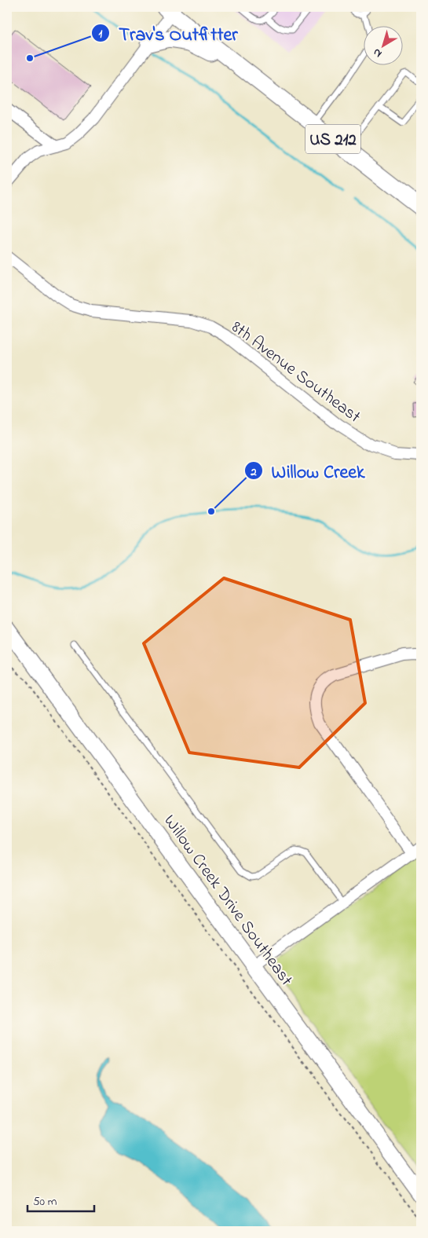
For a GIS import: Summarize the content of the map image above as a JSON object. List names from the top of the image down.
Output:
{
  "streets": {
    "main road": ["US 212", "Willow Creek Drive Southeast"],
    "street": ["8th Avenue Southeast"]
  },
  "places": ["Trav's Outfitter", "Willow Creek"],
  "scale_bar": "50 m",
  "north": "bottom left"
}
